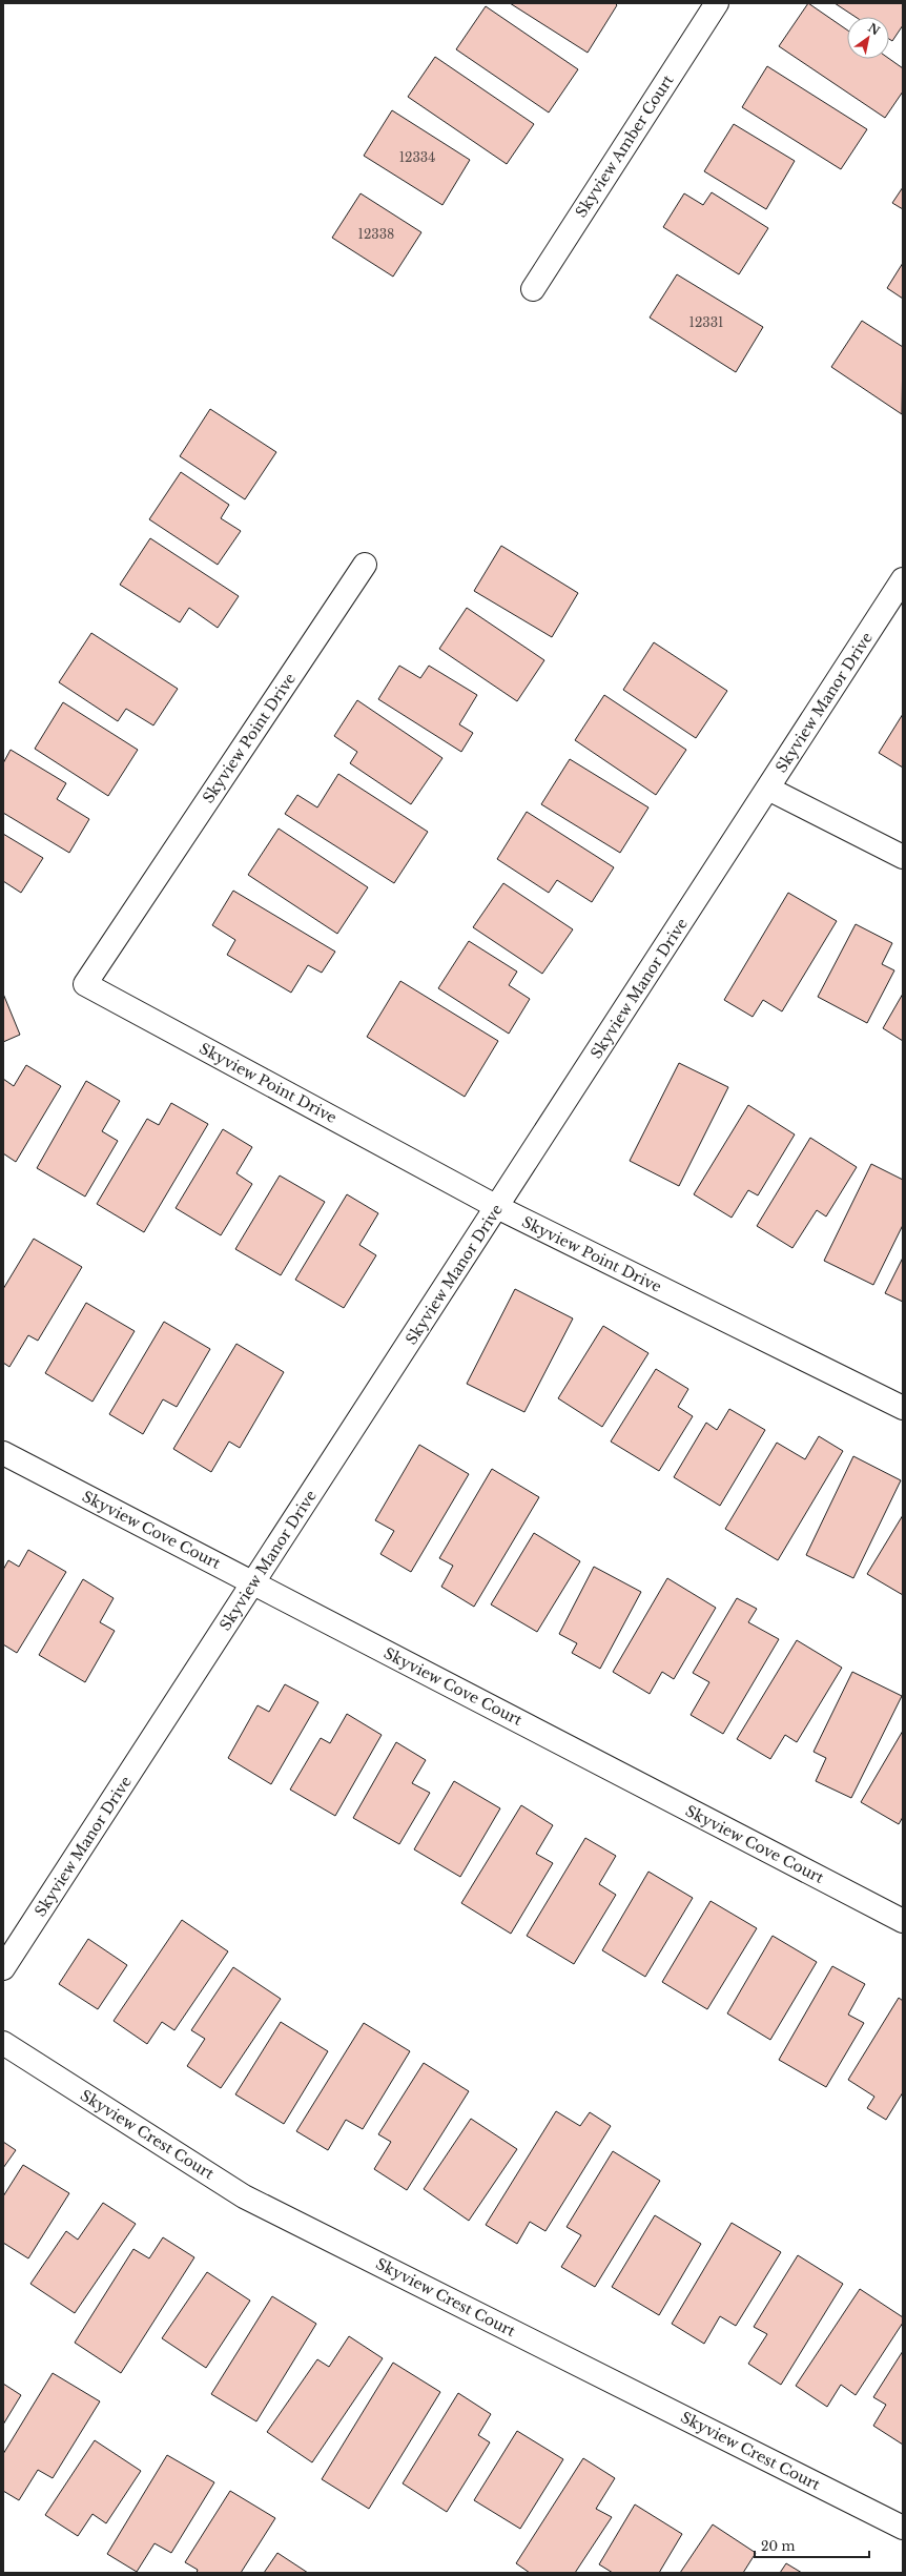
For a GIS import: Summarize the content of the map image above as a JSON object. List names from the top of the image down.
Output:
{
  "streets": {
    "street": [
      "Skyview Amber Court",
      "Skyview Manor Drive",
      "Skyview Point Drive",
      "Skyview Cove Court",
      "Skyview Crest Court"
    ]
  },
  "crossings": [
    ["Skyview Manor Drive", "Skyview Point Drive"],
    ["Skyview Manor Drive", "Skyview Cove Court"]
  ],
  "house_numbers": ["12334", "12338", "12331"],
  "scale_bar": "20 m",
  "north": "top right"
}
